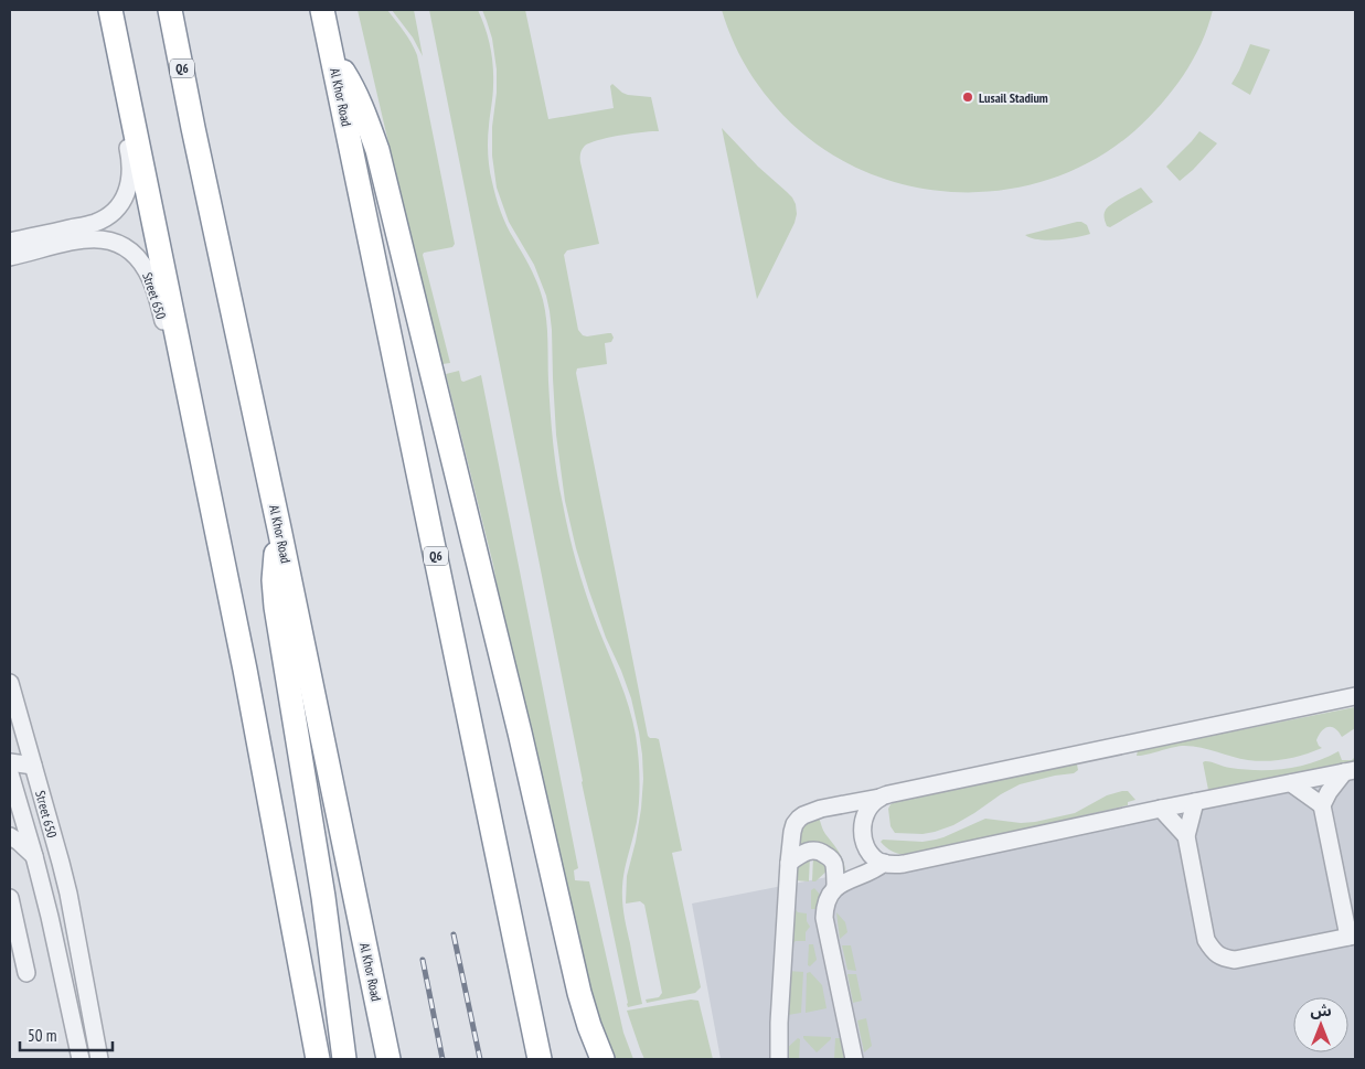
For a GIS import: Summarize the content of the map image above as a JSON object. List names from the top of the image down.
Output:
{
  "streets": {
    "highway": ["Q6", "Al Khor Road"],
    "street": ["Street 650"]
  },
  "places": ["Lusail Stadium"],
  "scale_bar": "50 m",
  "north": "top"
}
